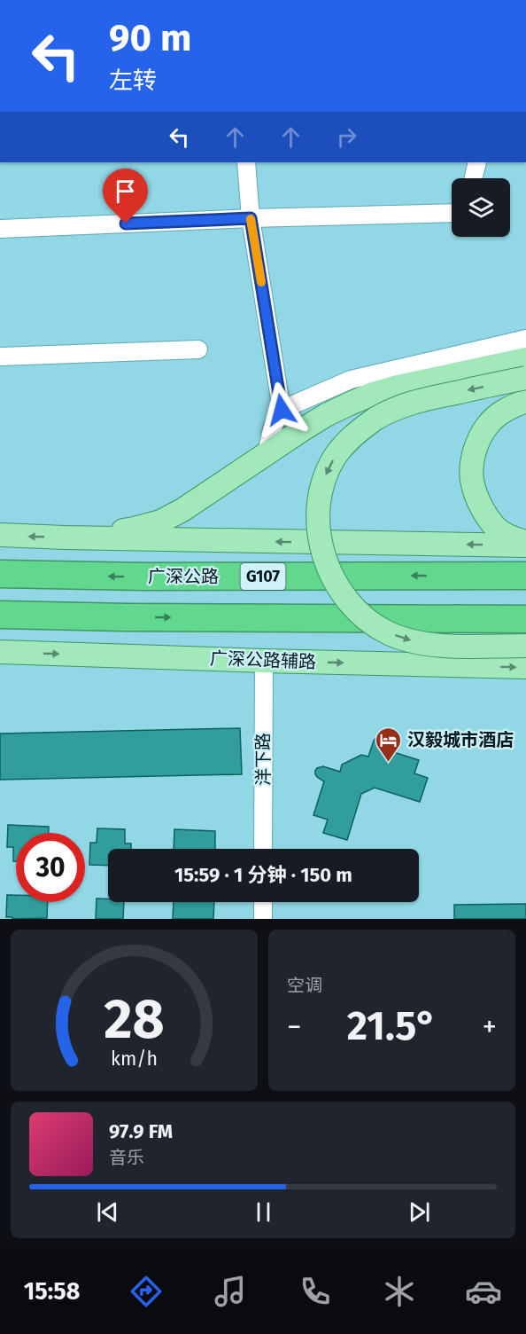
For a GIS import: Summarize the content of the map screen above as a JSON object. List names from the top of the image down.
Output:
{
  "streets": {
    "highway": ["广深公路", "G107"],
    "main road": ["广深公路辅路"],
    "street": ["洋下路"]
  },
  "crossings": [
    ["广深公路辅路", "洋下路"]
  ],
  "places": {
    "hotel": ["汉毅城市酒店"]
  },
  "page": {
    "turn": ["90 m", "左转"],
    "limit": "30",
    "trip": "15:59 · 1 分钟 · 150 m",
    "tile": "空调",
    "heat": ["−", "21.5°", "+"],
    "song": ["97.9 FM", "音乐"],
    "tabs": "15:58",
    "gauge": ["28", "km/h"]
  }
}
